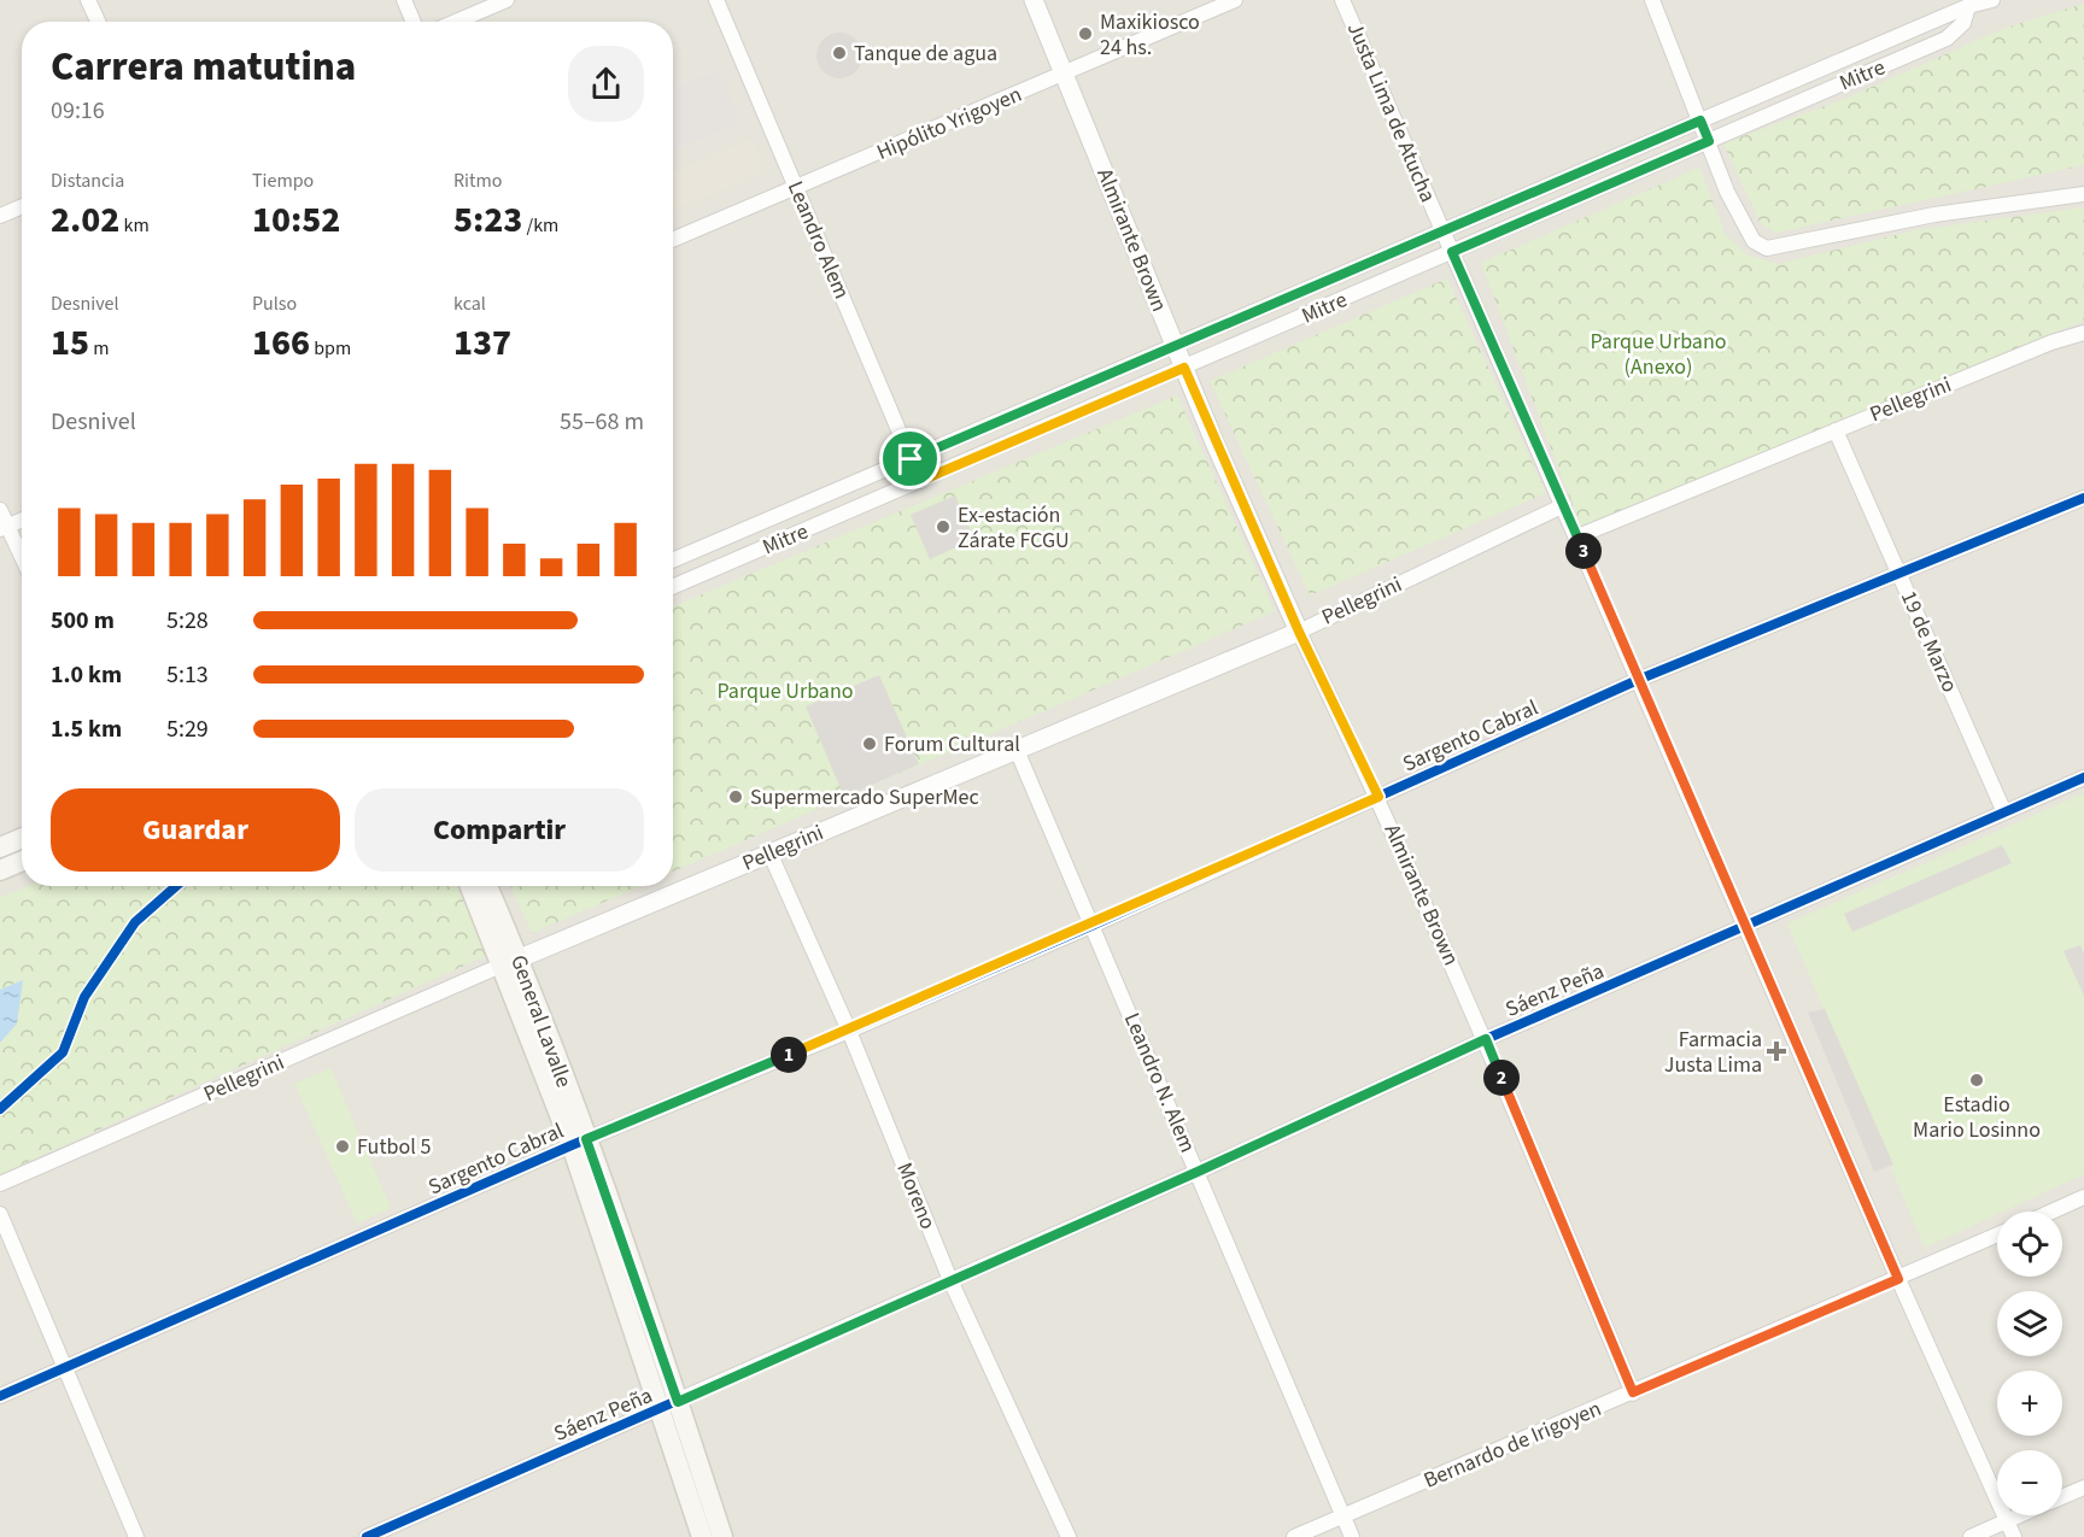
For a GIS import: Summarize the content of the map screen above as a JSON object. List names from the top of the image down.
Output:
{
  "streets": {
    "main road": ["General Lavalle"],
    "street": [
      "Mitre",
      "Justa Lima de Atucha",
      "Hipólito Yrigoyen",
      "Leandro Alem",
      "Almirante Brown",
      "Pellegrini",
      "19 de Marzo",
      "Sargento Cabral",
      "Sáenz Peña",
      "Leandro N. Alem",
      "Moreno",
      "Bernardo de Irigoyen"
    ]
  },
  "crossings": [
    ["Mitre", "Justa Lima de Atucha"],
    ["Mitre", "Leandro Alem"],
    ["Mitre", "Almirante Brown"],
    ["Justa Lima de Atucha", "Pellegrini"],
    ["Justa Lima de Atucha", "Sargento Cabral"],
    ["Justa Lima de Atucha", "Sáenz Peña"],
    ["Justa Lima de Atucha", "Bernardo de Irigoyen"],
    ["Hipólito Yrigoyen", "Leandro Alem"],
    ["Hipólito Yrigoyen", "Almirante Brown"],
    ["Almirante Brown", "Pellegrini"],
    ["Almirante Brown", "Sargento Cabral"],
    ["Almirante Brown", "Sáenz Peña"],
    ["Almirante Brown", "Bernardo de Irigoyen"],
    ["Pellegrini", "19 de Marzo"],
    ["Pellegrini", "General Lavalle"],
    ["Pellegrini", "Leandro N. Alem"],
    ["Pellegrini", "Moreno"],
    ["19 de Marzo", "Sargento Cabral"],
    ["19 de Marzo", "Sáenz Peña"],
    ["Sargento Cabral", "General Lavalle"],
    ["Sargento Cabral", "Leandro N. Alem"],
    ["Sargento Cabral", "Moreno"],
    ["Sáenz Peña", "General Lavalle"],
    ["Sáenz Peña", "Leandro N. Alem"],
    ["Sáenz Peña", "Moreno"],
    ["Leandro N. Alem", "Bernardo de Irigoyen"]
  ],
  "parks": ["Parque Urbano (Anexo)", "Parque Urbano"],
  "places": {
    "other": [
      "Maxikiosco 24 hs.",
      "Tanque de agua",
      "Ex-estación Zárate FCGU",
      "Forum Cultural",
      "Supermercado SuperMec",
      "Estadio Mario Losinno",
      "Futbol 5"
    ],
    "health": ["Farmacia Justa Lima"]
  },
  "page": {
    "heading": ["Carrera matutina", "09:16"],
    "stats": [
      ["Distancia", "2.02 km"],
      ["Tiempo", "10:52"],
      ["Ritmo", "5:23 /km"],
      ["Desnivel", "15 m"],
      ["Pulso", "166 bpm"],
      ["kcal", "137"]
    ],
    "chart": ["Desnivel", "55–68 m"],
    "pins": ["3", "1", "2"],
    "list": [
      {
        "name": "500 m",
        "note": "5:28"
      },
      {
        "name": "1.0 km",
        "note": "5:13"
      },
      {
        "name": "1.5 km",
        "note": "5:29"
      }
    ],
    "buttons": ["Guardar", "Compartir"],
    "map_buttons": ["+", "−"]
  }
}
